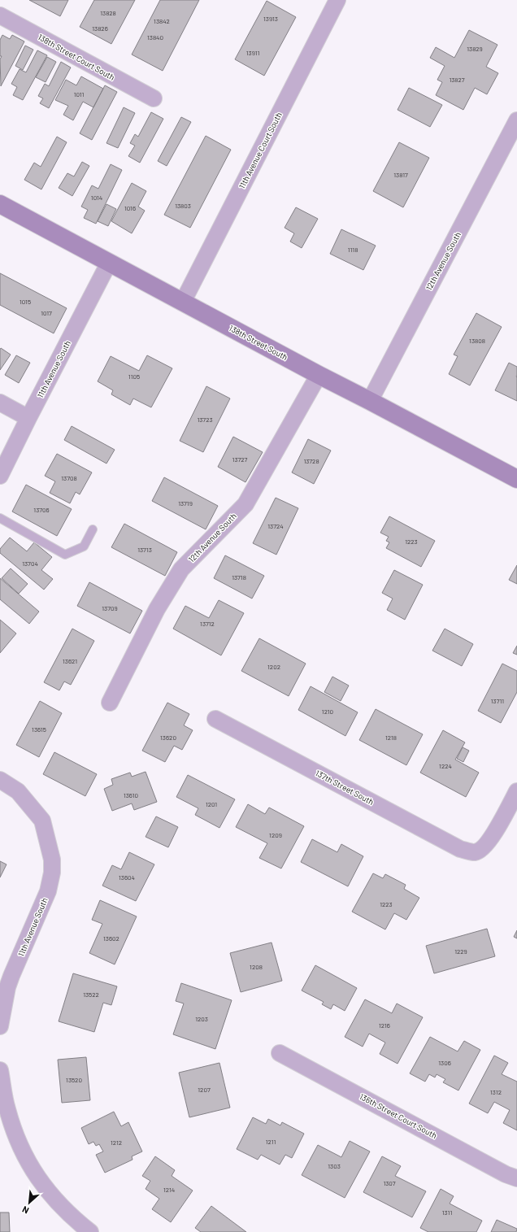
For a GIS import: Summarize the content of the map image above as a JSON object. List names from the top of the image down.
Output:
{
  "streets": {
    "street": [
      "138th Street Court South",
      "11th Avenue Court South",
      "12th Avenue South",
      "138th Street South",
      "11th Avenue South",
      "137th Street South",
      "136th Street Court South"
    ]
  },
  "crossings": [
    ["11th Avenue Court South", "138th Street South"],
    ["12th Avenue South", "138th Street South"],
    ["138th Street South", "11th Avenue South"]
  ],
  "house_numbers": [
    "13828",
    "13913",
    "13842",
    "13826",
    "13840",
    "13829",
    "13911",
    "13827",
    "1011",
    "13817",
    "1014",
    "13803",
    "1016",
    "1118",
    "1015",
    "1017",
    "13808",
    "1105",
    "13723",
    "13727",
    "13728",
    "13708",
    "13719",
    "13706",
    "13724",
    "1223",
    "13713",
    "13704",
    "13718",
    "13709",
    "13712",
    "13621",
    "1202",
    "13711",
    "1210",
    "13615",
    "13620",
    "1218",
    "1224",
    "13610",
    "1201",
    "1209",
    "13604",
    "1223",
    "13602",
    "1229",
    "1208",
    "13522",
    "1203",
    "1216",
    "1306",
    "13520",
    "1207",
    "1312",
    "1211",
    "1212",
    "1303",
    "1307",
    "1214",
    "1311"
  ],
  "north": "bottom left"
}
